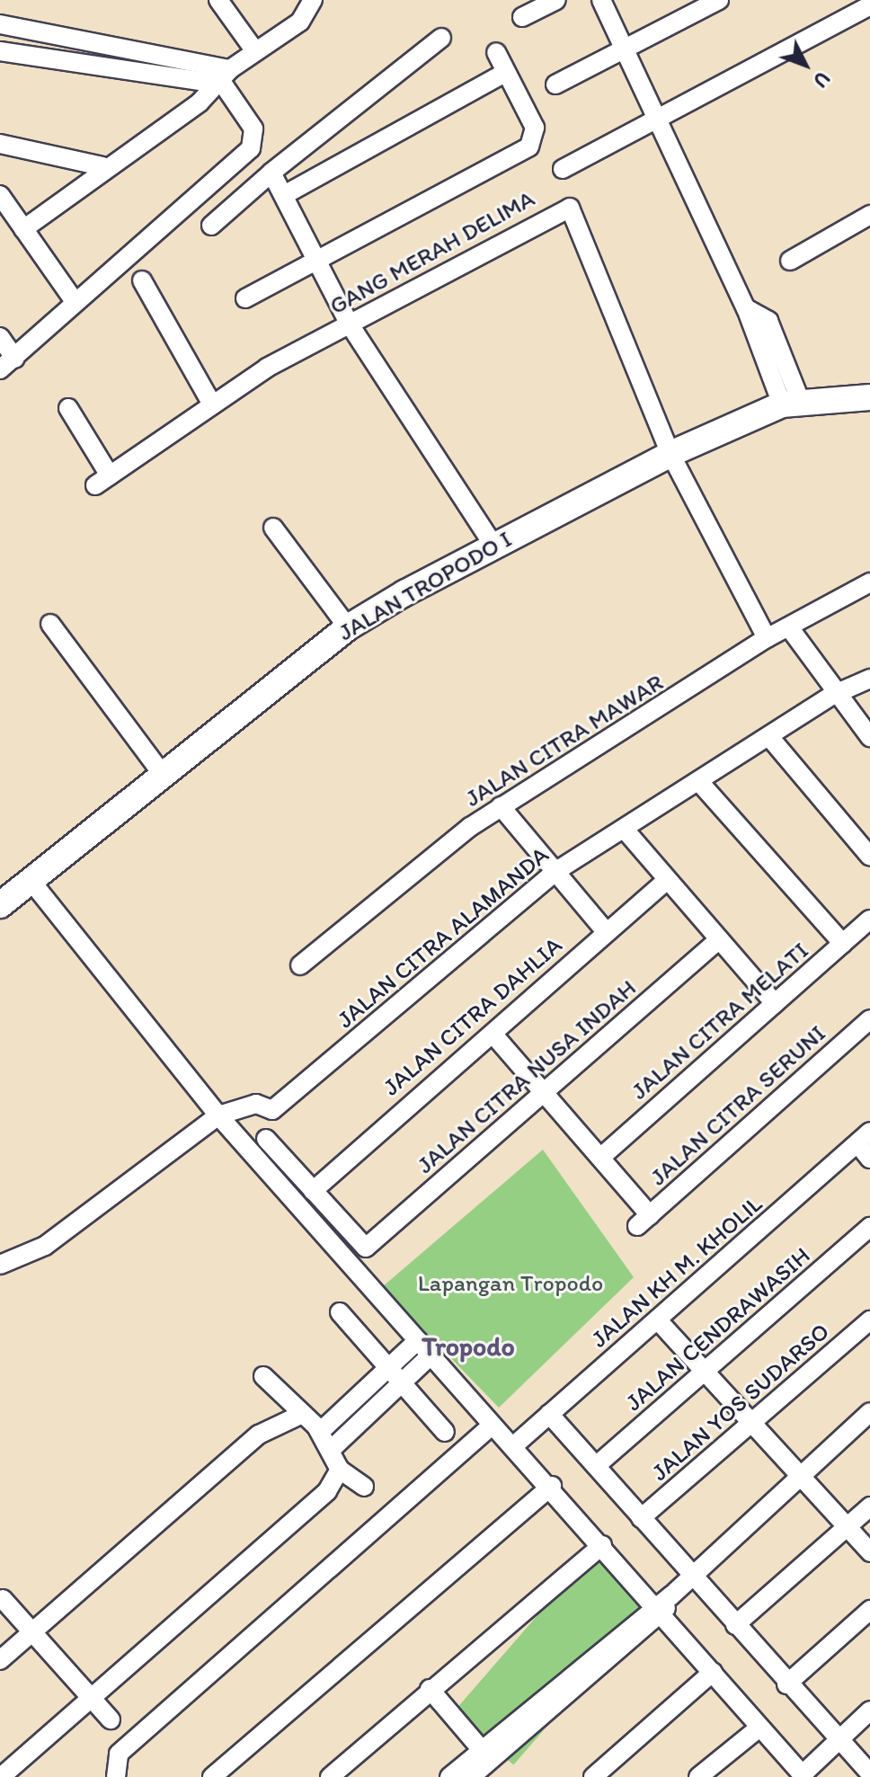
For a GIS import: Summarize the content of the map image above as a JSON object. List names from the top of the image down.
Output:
{
  "streets": {
    "street": [
      "GANG MERAH DELIMA",
      "JALAN TROPODO I",
      "JALAN CITRA MAWAR",
      "JALAN CITRA ALAMANDA",
      "JALAN CITRA DAHLIA",
      "JALAN CITRA MELATI",
      "JALAN CITRA NUSA INDAH",
      "JALAN CITRA SERUNI",
      "JALAN KH M. KHOLIL",
      "JALAN CENDRAWASIH",
      "JALAN YOS SUDARSO"
    ]
  },
  "crossings": [
    ["GANG MERAH DELIMA", "JALAN TROPODO I"],
    ["JALAN CITRA DAHLIA", "JALAN CITRA NUSA INDAH"],
    ["JALAN CITRA MELATI", "JALAN CITRA SERUNI"]
  ],
  "districts": ["Tropodo"],
  "parks": ["Lapangan Tropodo"],
  "north": "bottom right"
}
